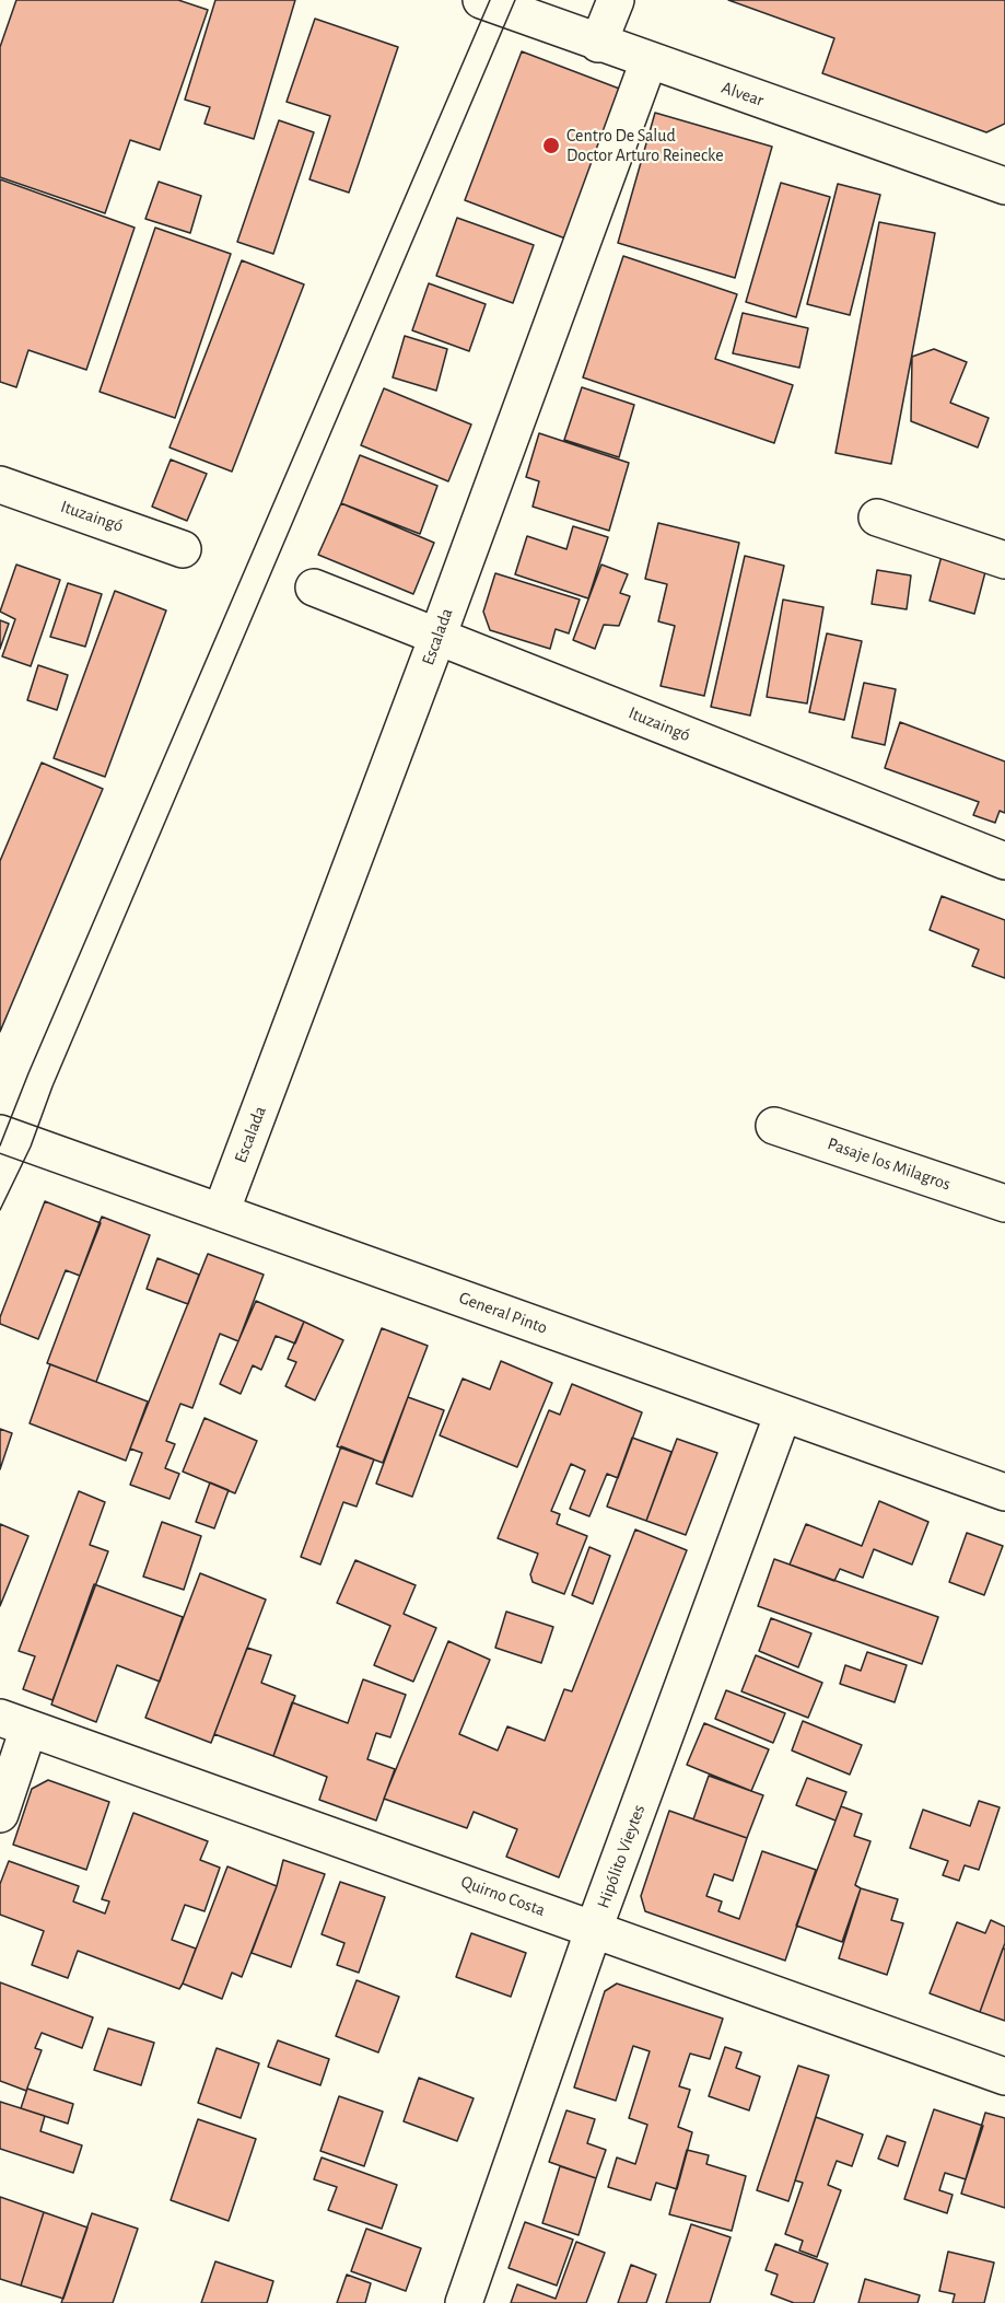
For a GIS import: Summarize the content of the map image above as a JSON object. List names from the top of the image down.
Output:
{
  "streets": {
    "street": [
      "Alvear",
      "Ituzaingó",
      "Escalada",
      "Pasaje los Milagros",
      "General Pinto",
      "Hipólito Vieytes",
      "Quirno Costa"
    ]
  },
  "crossings": [
    ["Alvear", "Escalada"],
    ["Ituzaingó", "Escalada"],
    ["Escalada", "General Pinto"],
    ["General Pinto", "Hipólito Vieytes"],
    ["Hipólito Vieytes", "Quirno Costa"]
  ],
  "places": ["Centro De Salud Doctor Arturo Reinecke"]
}
